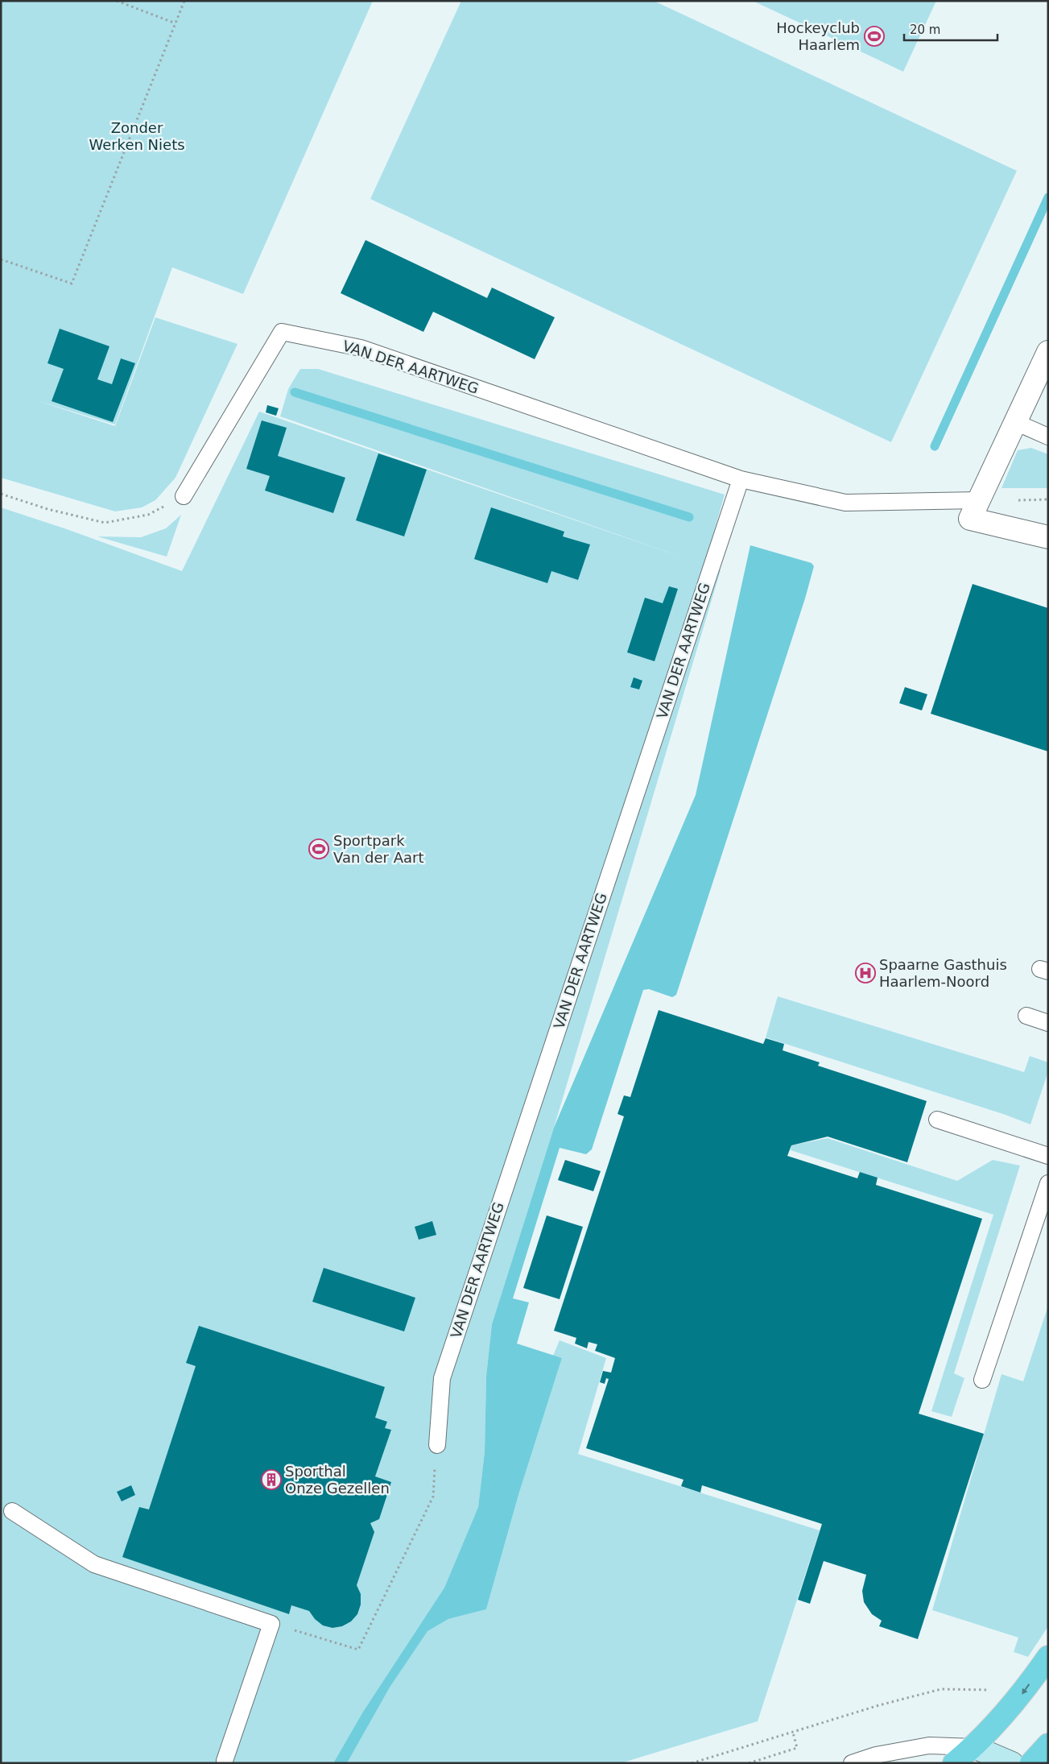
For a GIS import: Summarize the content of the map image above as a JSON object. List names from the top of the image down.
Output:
{
  "streets": {
    "lane": ["VAN DER AARTWEG"]
  },
  "parks": ["Zonder Werken Niets"],
  "places": {
    "sports": ["Hockeyclub Haarlem", "Sportpark Van der Aart"],
    "hospital": ["Spaarne Gasthuis Haarlem-Noord"],
    "building": ["Sporthal Onze Gezellen"]
  },
  "scale_bar": "20 m"
}
